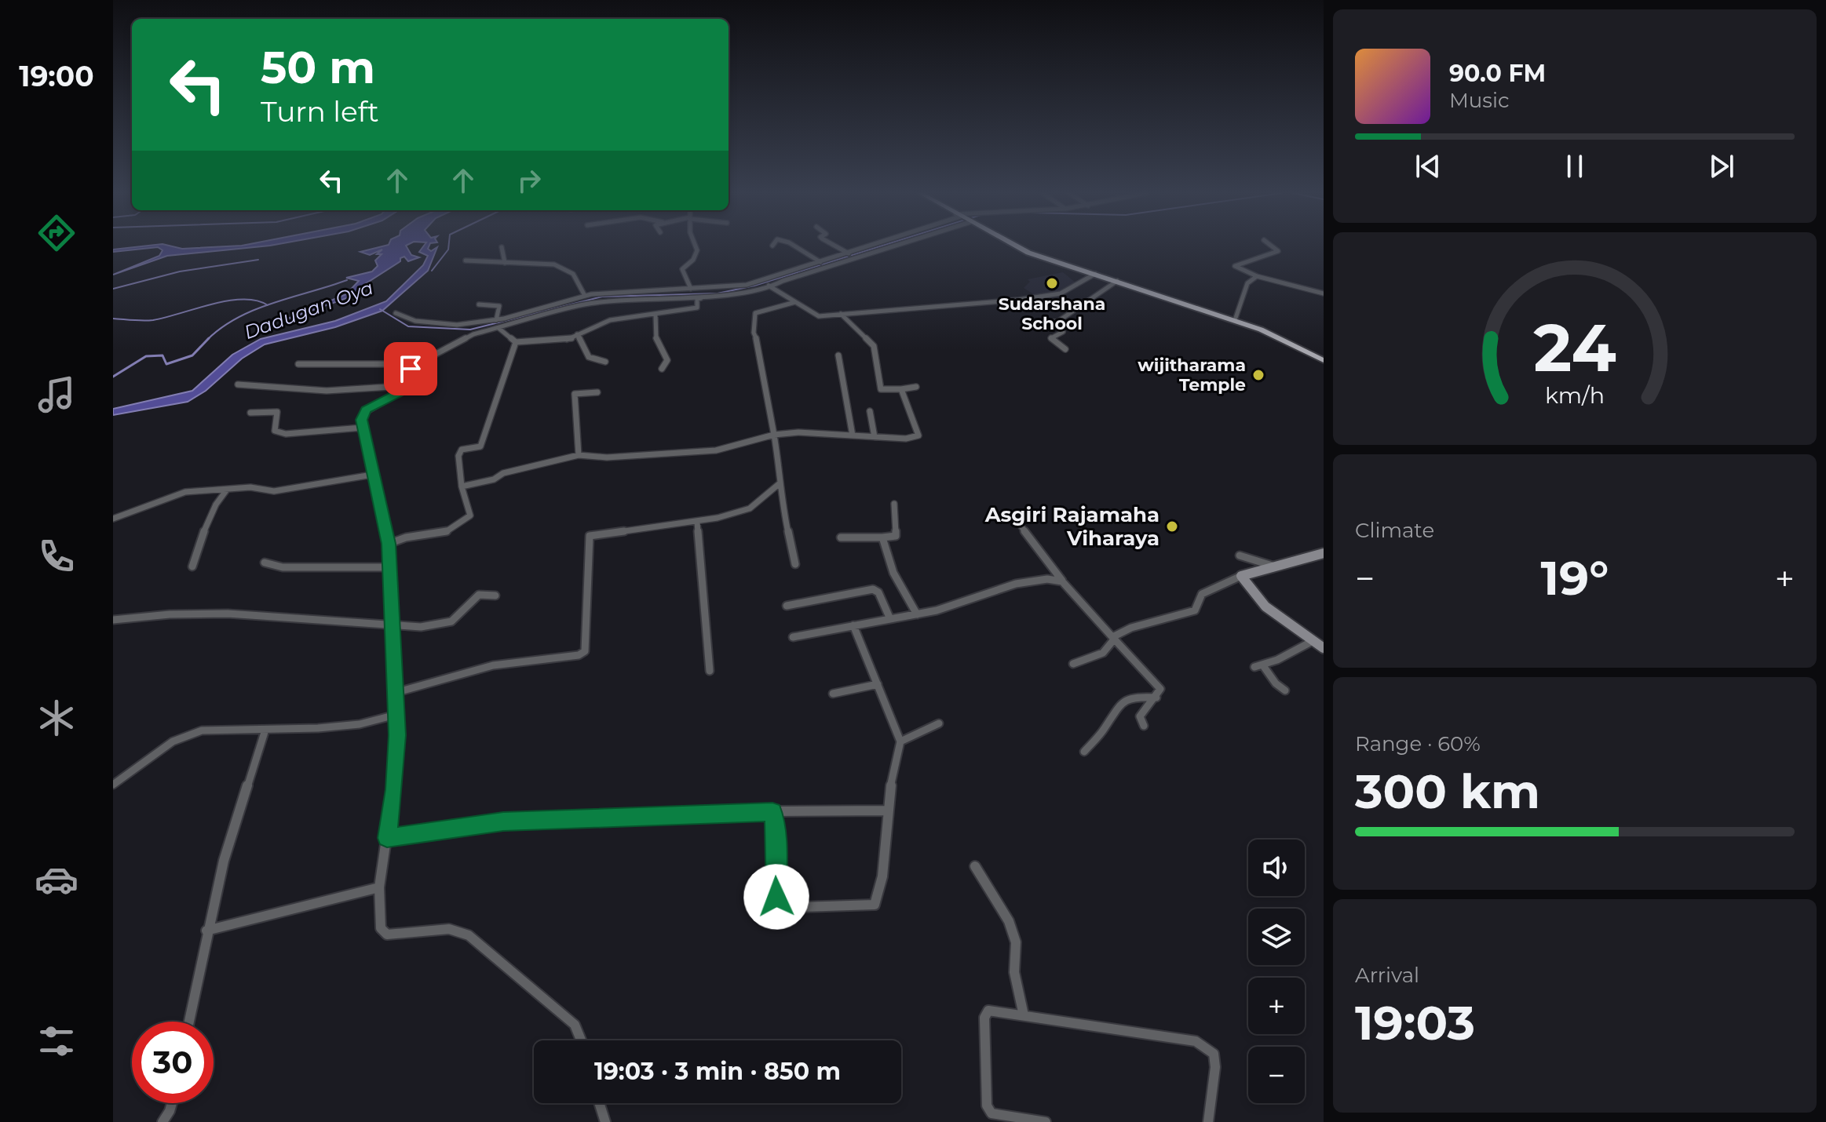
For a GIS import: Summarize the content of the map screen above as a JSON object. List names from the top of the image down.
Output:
{
  "water": ["Dadugan Oya"],
  "places": ["Sudarshana School", "wijitharama Temple", "Asgiri Rajamaha Viharaya"],
  "page": {
    "tabs": "19:00",
    "turn": ["50 m", "Turn left"],
    "song": ["90.0 FM", "Music"],
    "tile": [
      "Climate",
      ["Range · 60%", "300 km"],
      ["Arrival", "19:03"]
    ],
    "heat": ["−", "19°", "+"],
    "map_buttons": ["+", "−"],
    "limit": "30",
    "trip": "19:03 · 3 min · 850 m",
    "gauge": ["24", "km/h"]
  }
}
